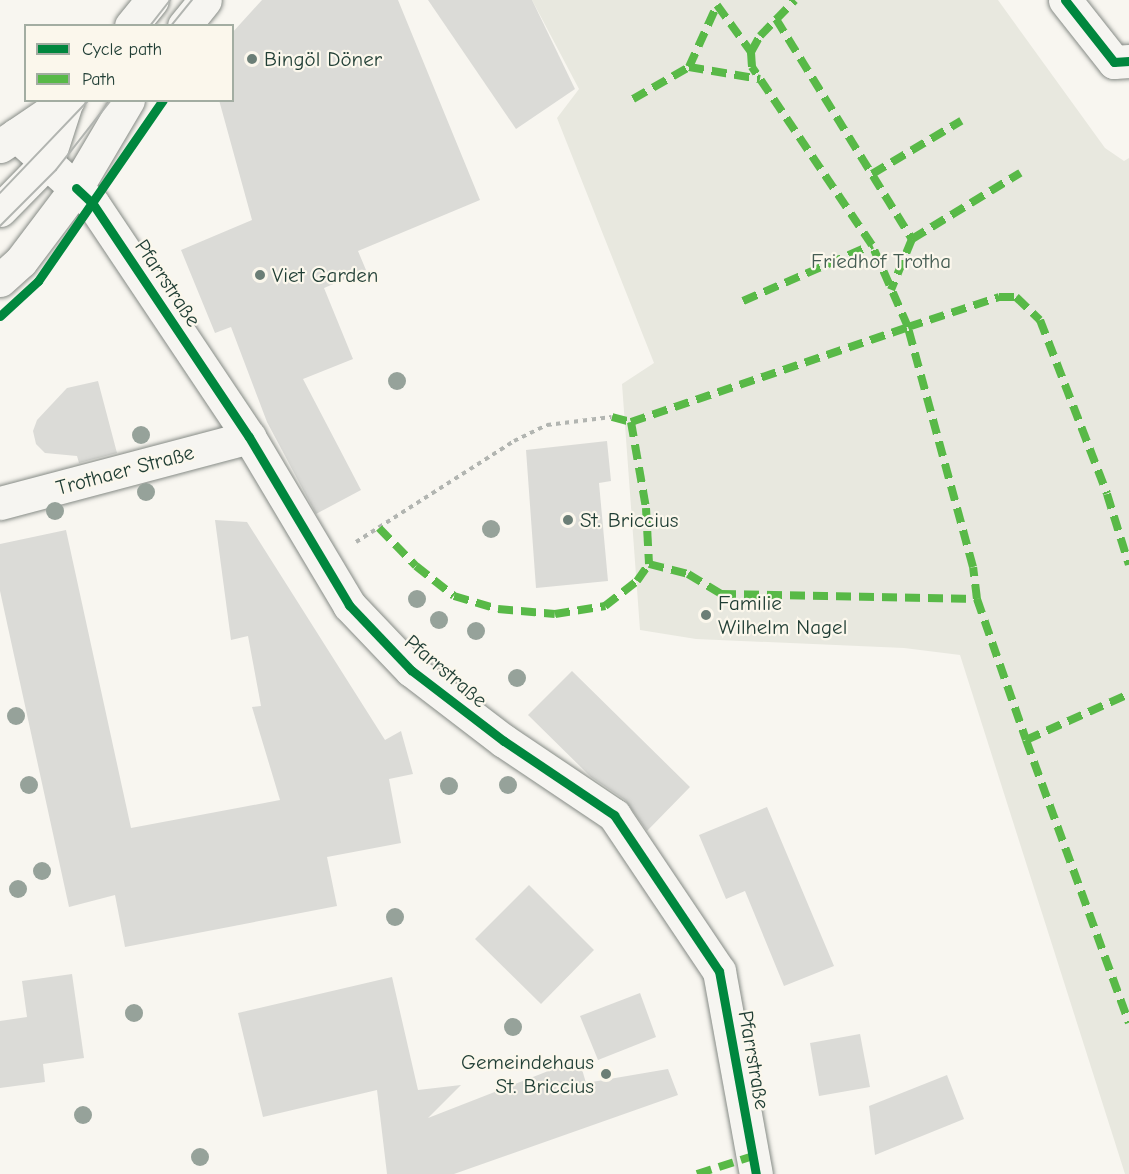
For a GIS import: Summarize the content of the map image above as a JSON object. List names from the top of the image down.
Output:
{
  "streets": {
    "street": ["Pfarrstraße", "Trothaer Straße"]
  },
  "crossings": [
    ["Pfarrstraße", "Trothaer Straße"]
  ],
  "parks": ["Friedhof Trotha"],
  "places": [
    "Bingöl Döner",
    "Viet Garden",
    "St. Briccius",
    "Familie Wilhelm Nagel",
    "Gemeindehaus St. Briccius"
  ],
  "legend": ["Cycle path", "Path"]
}
